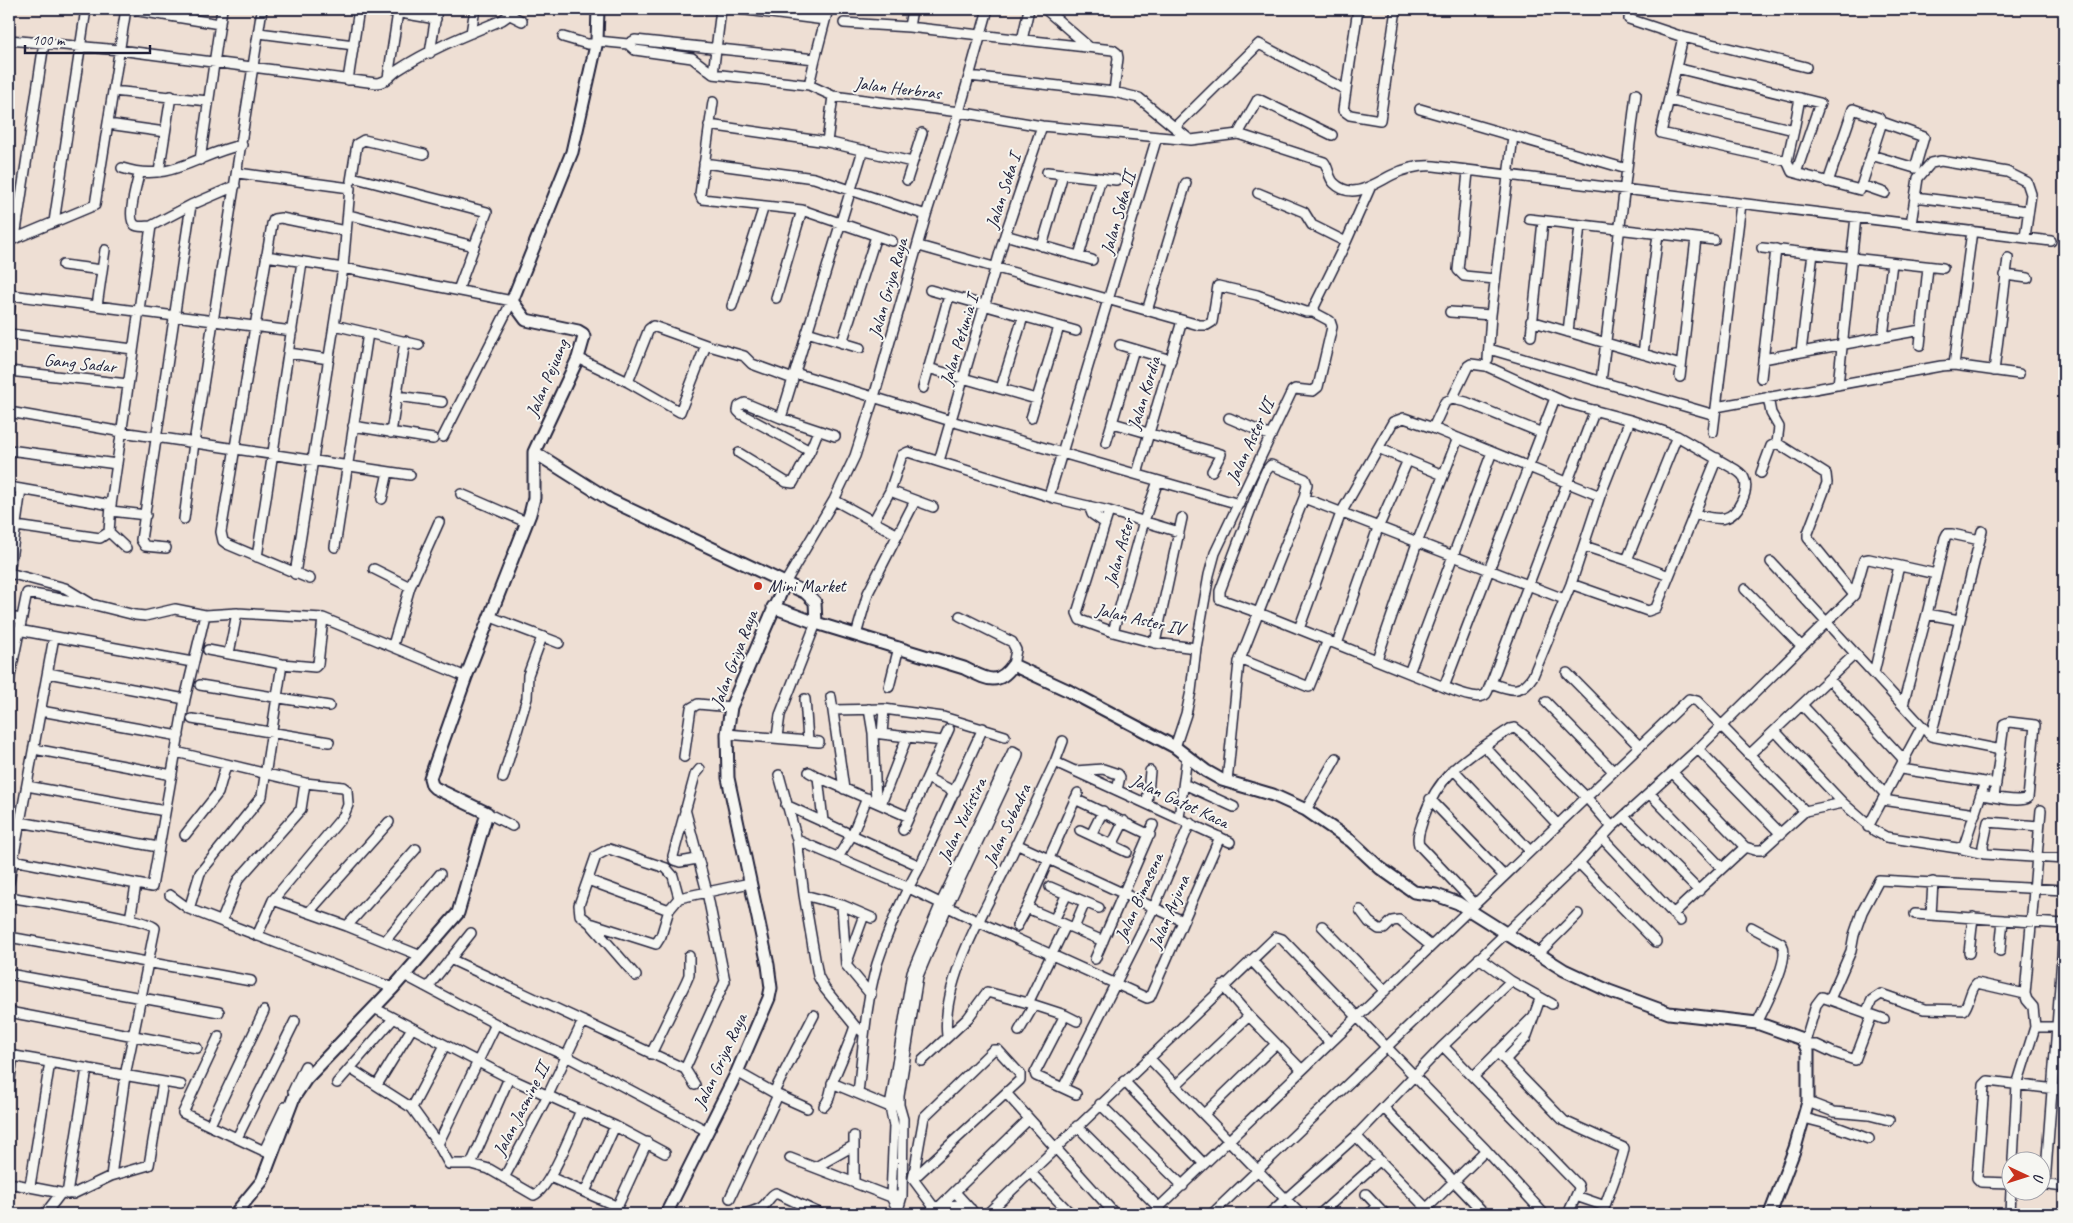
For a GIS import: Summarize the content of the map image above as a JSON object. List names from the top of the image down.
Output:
{
  "streets": {
    "street": [
      "Jalan Herbras",
      "Jalan Soka I",
      "Jalan Soka II",
      "Jalan Griya Raya",
      "Jalan Petunia I",
      "Gang Sadar",
      "Jalan Pejuang",
      "Jalan Kordia",
      "Jalan Aster VI",
      "Jalan Aster",
      "Jalan Aster IV",
      "Jalan Gatot Kaca",
      "Jalan Yudistira",
      "Jalan Subadra",
      "Jalan Bimasena",
      "Jalan Arjuna",
      "Jalan Jasmine II"
    ]
  },
  "crossings": [
    ["Jalan Herbras", "Jalan Soka I"],
    ["Jalan Herbras", "Jalan Soka II"],
    ["Jalan Herbras", "Jalan Griya Raya"],
    ["Jalan Soka I", "Jalan Petunia I"],
    ["Jalan Aster VI", "Jalan Aster IV"],
    ["Jalan Aster", "Jalan Aster IV"],
    ["Jalan Gatot Kaca", "Jalan Subadra"],
    ["Jalan Gatot Kaca", "Jalan Bimasena"],
    ["Jalan Gatot Kaca", "Jalan Arjuna"],
    ["Jalan Bimasena", "Jalan Arjuna"]
  ],
  "places": ["Mini Market"],
  "scale_bar": "100 m",
  "north": "right"
}
